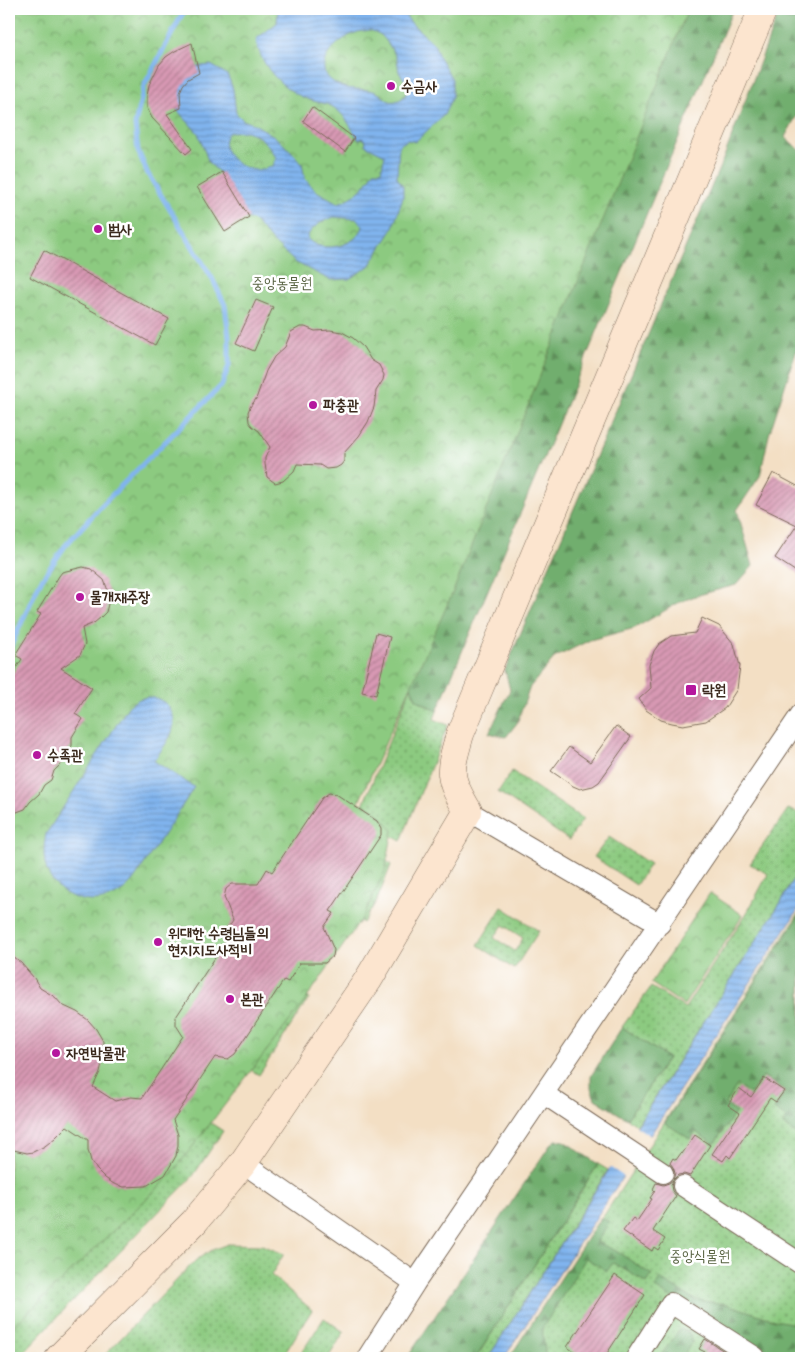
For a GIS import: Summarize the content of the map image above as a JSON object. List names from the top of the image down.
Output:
{
  "parks": ["중앙동물원", "중앙식물원"],
  "places": {
    "other": [
      "수금사",
      "범사",
      "파충관",
      "물개재주장",
      "수족관",
      "위대한 수령님들의 현지지도사적비",
      "본관",
      "자연박물관"
    ],
    "transit": ["락원"]
  }
}
